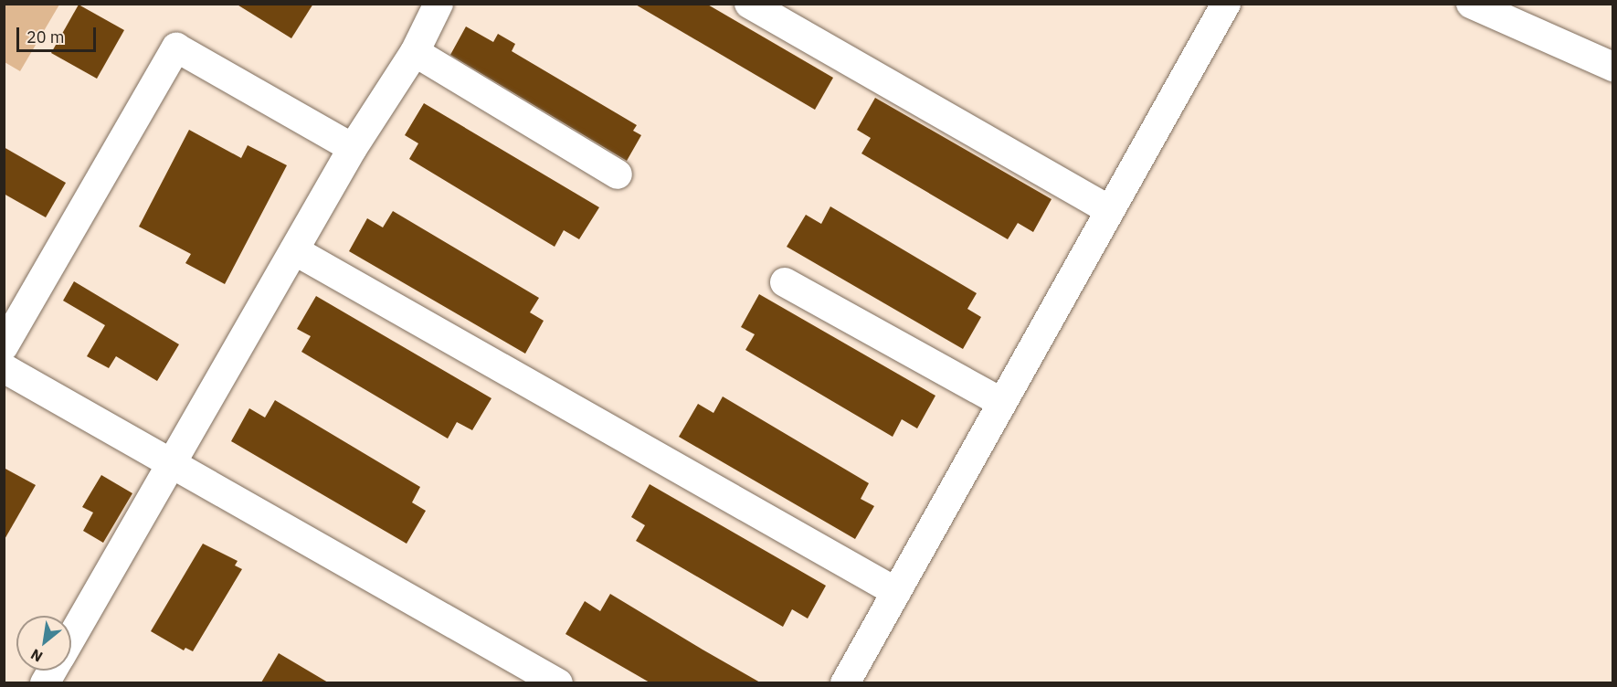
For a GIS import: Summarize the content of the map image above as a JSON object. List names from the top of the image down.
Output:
{
  "scale_bar": "20 m",
  "north": "bottom left"
}
